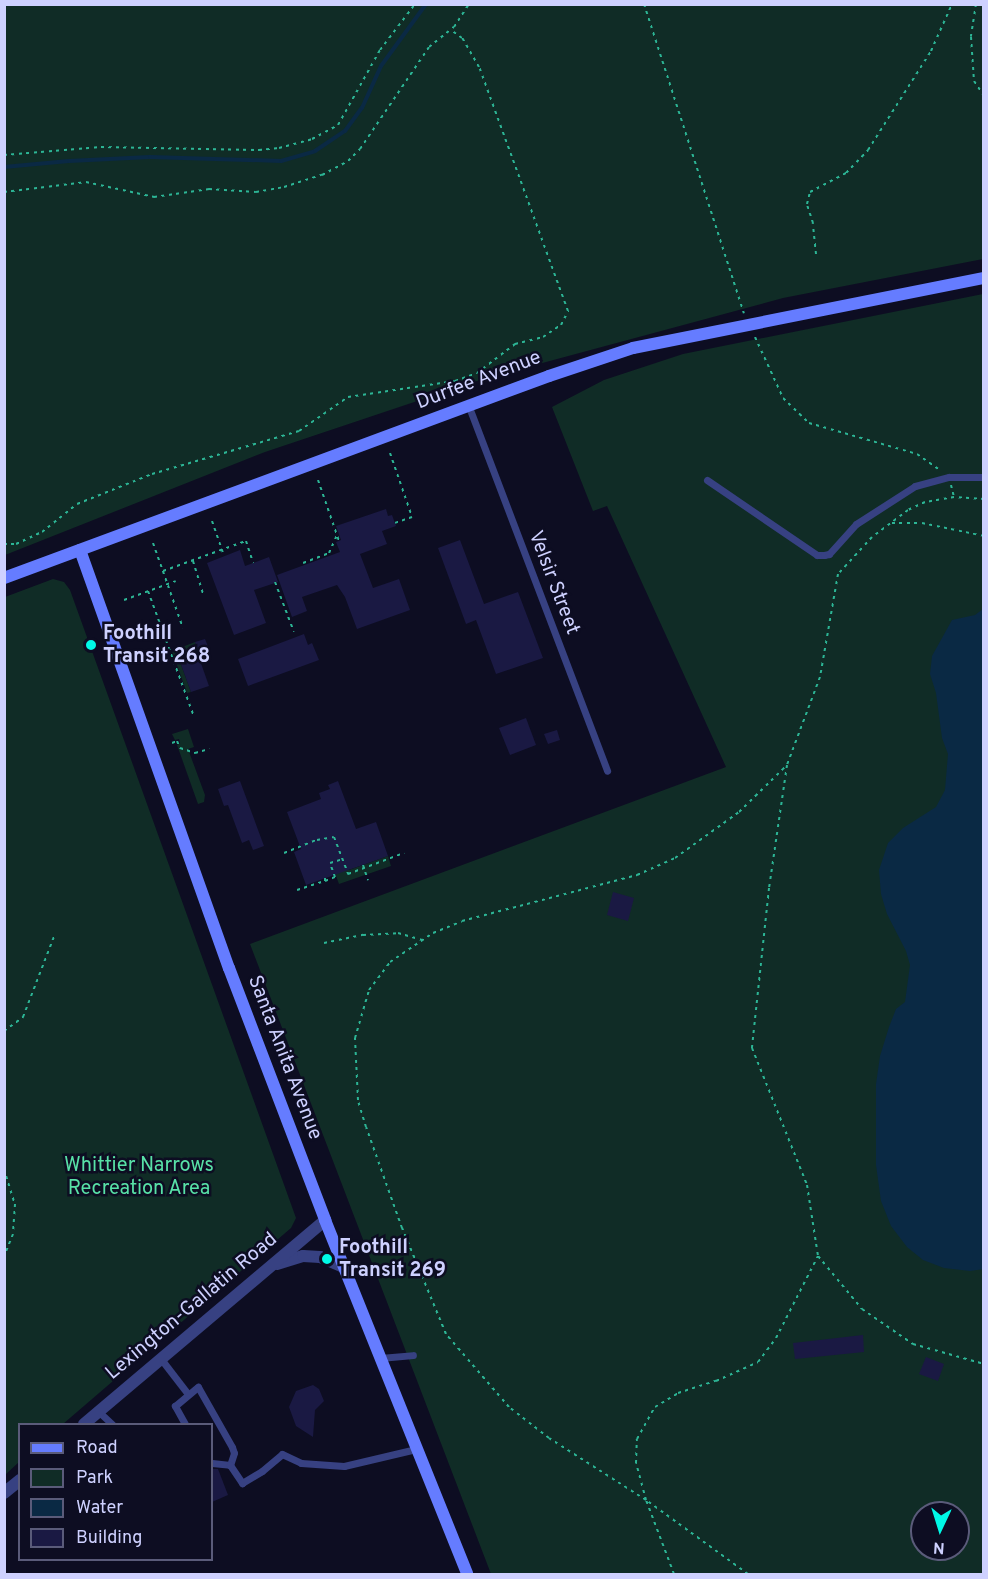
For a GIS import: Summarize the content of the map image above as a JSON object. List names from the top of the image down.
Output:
{
  "streets": {
    "main road": ["Durfee Avenue", "Santa Anita Avenue"],
    "street": ["Lexington-Gallatin Road"],
    "lane": ["Velsir Street"]
  },
  "crossings": [
    ["Durfee Avenue", "Velsir Street"],
    ["Durfee Avenue", "Santa Anita Avenue"],
    ["Santa Anita Avenue", "Lexington-Gallatin Road"]
  ],
  "parks": ["Whittier Narrows Recreation Area"],
  "places": ["Foothill Transit 268", "Foothill Transit 269"],
  "legend": [
    "Road",
    "Park",
    "Water",
    "Building"
  ],
  "north": "bottom"
}
